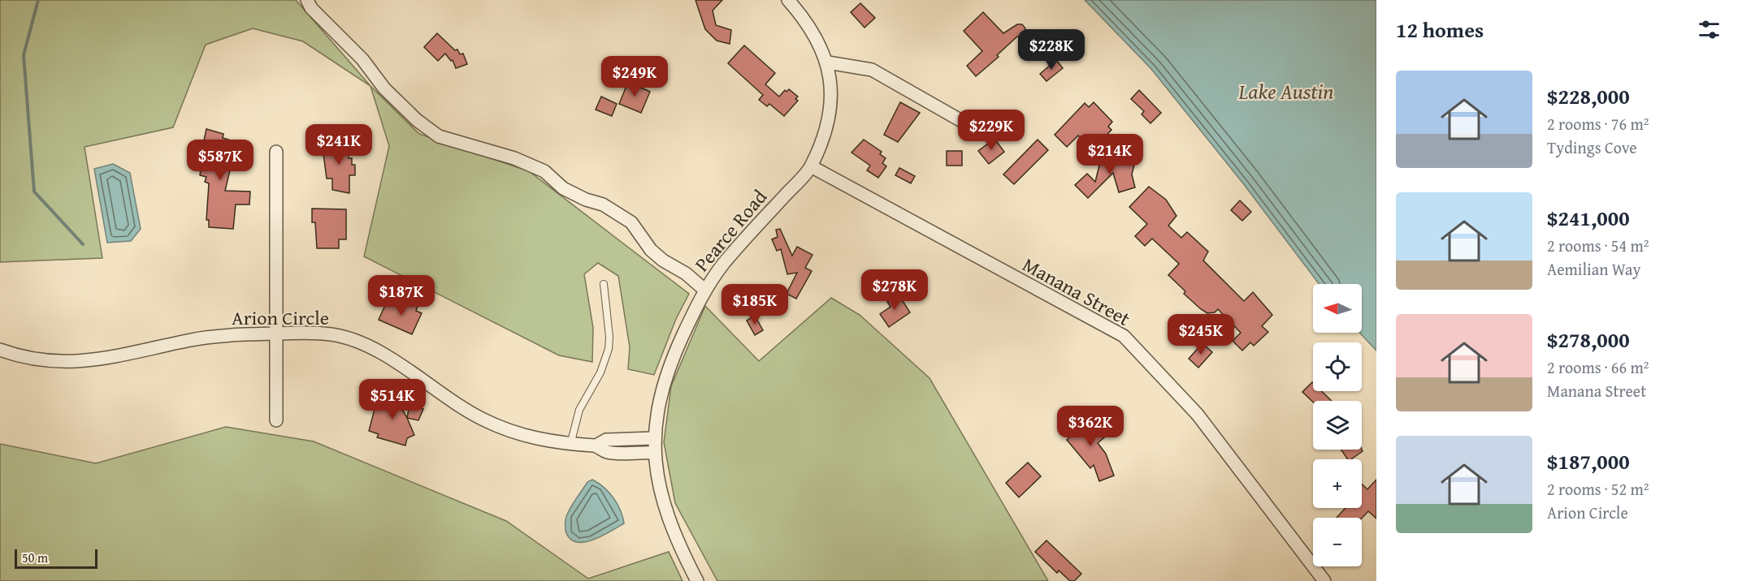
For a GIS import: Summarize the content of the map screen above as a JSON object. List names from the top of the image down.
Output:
{
  "streets": {
    "street": ["Pearce Road", "Manana Street", "Arion Circle"]
  },
  "crossings": [
    ["Pearce Road", "Manana Street"],
    ["Pearce Road", "Arion Circle"]
  ],
  "water": ["Lake Austin"],
  "scale_bar": "50 m",
  "north": "left",
  "page": {
    "heading": "12 homes",
    "price": [
      "$228K",
      "$249K",
      "$229K",
      "$241K",
      "$214K",
      "$587K",
      "$278K",
      "$187K",
      "$185K",
      "$245K",
      "$514K",
      "$362K"
    ],
    "list": [
      {
        "name": "$228,000",
        "note": "2 rooms · 76 m² · Tydings Cove"
      },
      {
        "name": "$241,000",
        "note": "2 rooms · 54 m² · Aemilian Way"
      },
      {
        "name": "$278,000",
        "note": "2 rooms · 66 m² · Manana Street"
      },
      {
        "name": "$187,000",
        "note": "2 rooms · 52 m² · Arion Circle"
      }
    ],
    "map_buttons": ["+", "−"],
    "scale": "50 m"
  }
}
